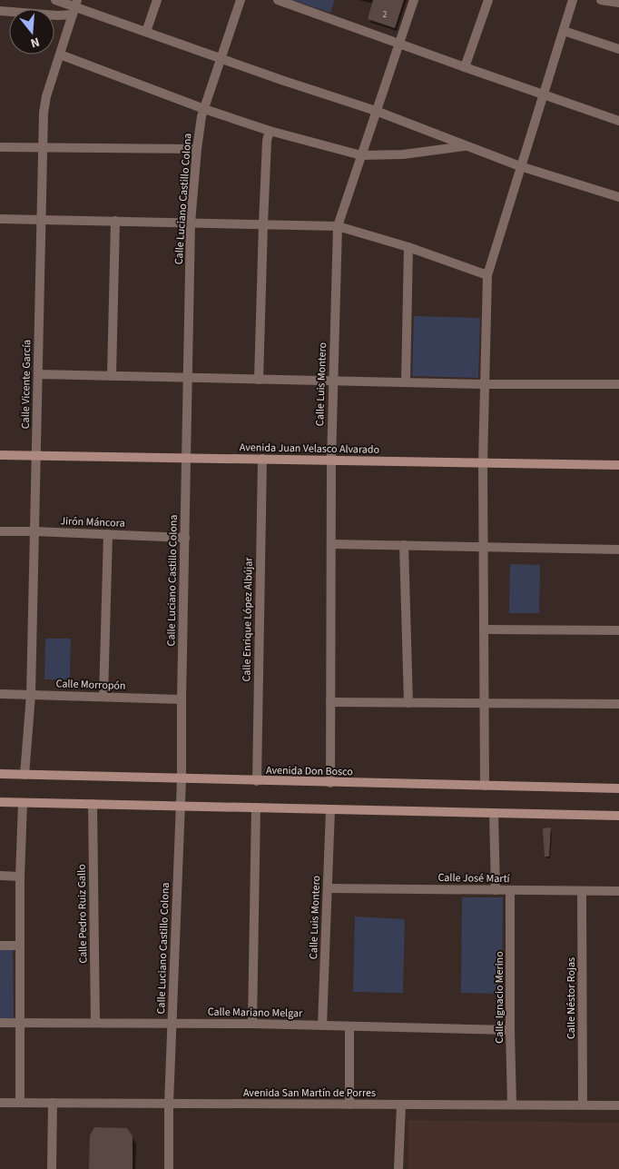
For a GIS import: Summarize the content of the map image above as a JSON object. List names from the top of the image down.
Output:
{
  "streets": {
    "street": [
      "Calle Luciano Castillo Colona",
      "Calle Vicente García",
      "Calle Luis Montero",
      "Avenida Juan Velasco Alvarado",
      "Jirón Máncora",
      "Calle Enrique López Albújar",
      "Calle Morropón",
      "Avenida Don Bosco",
      "Calle José Martí",
      "Calle Pedro Ruiz Gallo",
      "Calle Ignacio Merino",
      "Calle Néstor Rojas",
      "Calle Mariano Melgar",
      "Avenida San Martín de Porres"
    ]
  },
  "crossings": [
    ["Calle Luciano Castillo Colona", "Avenida Juan Velasco Alvarado"],
    ["Calle Luciano Castillo Colona", "Jirón Máncora"],
    ["Calle Luciano Castillo Colona", "Calle Morropón"],
    ["Calle Luciano Castillo Colona", "Avenida Don Bosco"],
    ["Calle Luciano Castillo Colona", "Calle Mariano Melgar"],
    ["Calle Luciano Castillo Colona", "Avenida San Martín de Porres"],
    ["Calle Vicente García", "Avenida Juan Velasco Alvarado"],
    ["Calle Vicente García", "Jirón Máncora"],
    ["Calle Vicente García", "Calle Morropón"],
    ["Calle Vicente García", "Avenida Don Bosco"],
    ["Calle Luis Montero", "Avenida Juan Velasco Alvarado"],
    ["Calle Luis Montero", "Avenida Don Bosco"],
    ["Calle Luis Montero", "Calle José Martí"],
    ["Calle Luis Montero", "Calle Mariano Melgar"],
    ["Avenida Juan Velasco Alvarado", "Calle Enrique López Albújar"],
    ["Calle Enrique López Albújar", "Avenida Don Bosco"],
    ["Calle José Martí", "Calle Ignacio Merino"],
    ["Calle José Martí", "Calle Néstor Rojas"],
    ["Calle Pedro Ruiz Gallo", "Calle Mariano Melgar"],
    ["Calle Ignacio Merino", "Calle Mariano Melgar"],
    ["Calle Ignacio Merino", "Avenida San Martín de Porres"],
    ["Calle Néstor Rojas", "Avenida San Martín de Porres"]
  ],
  "house_numbers": ["2"],
  "north": "bottom"
}
